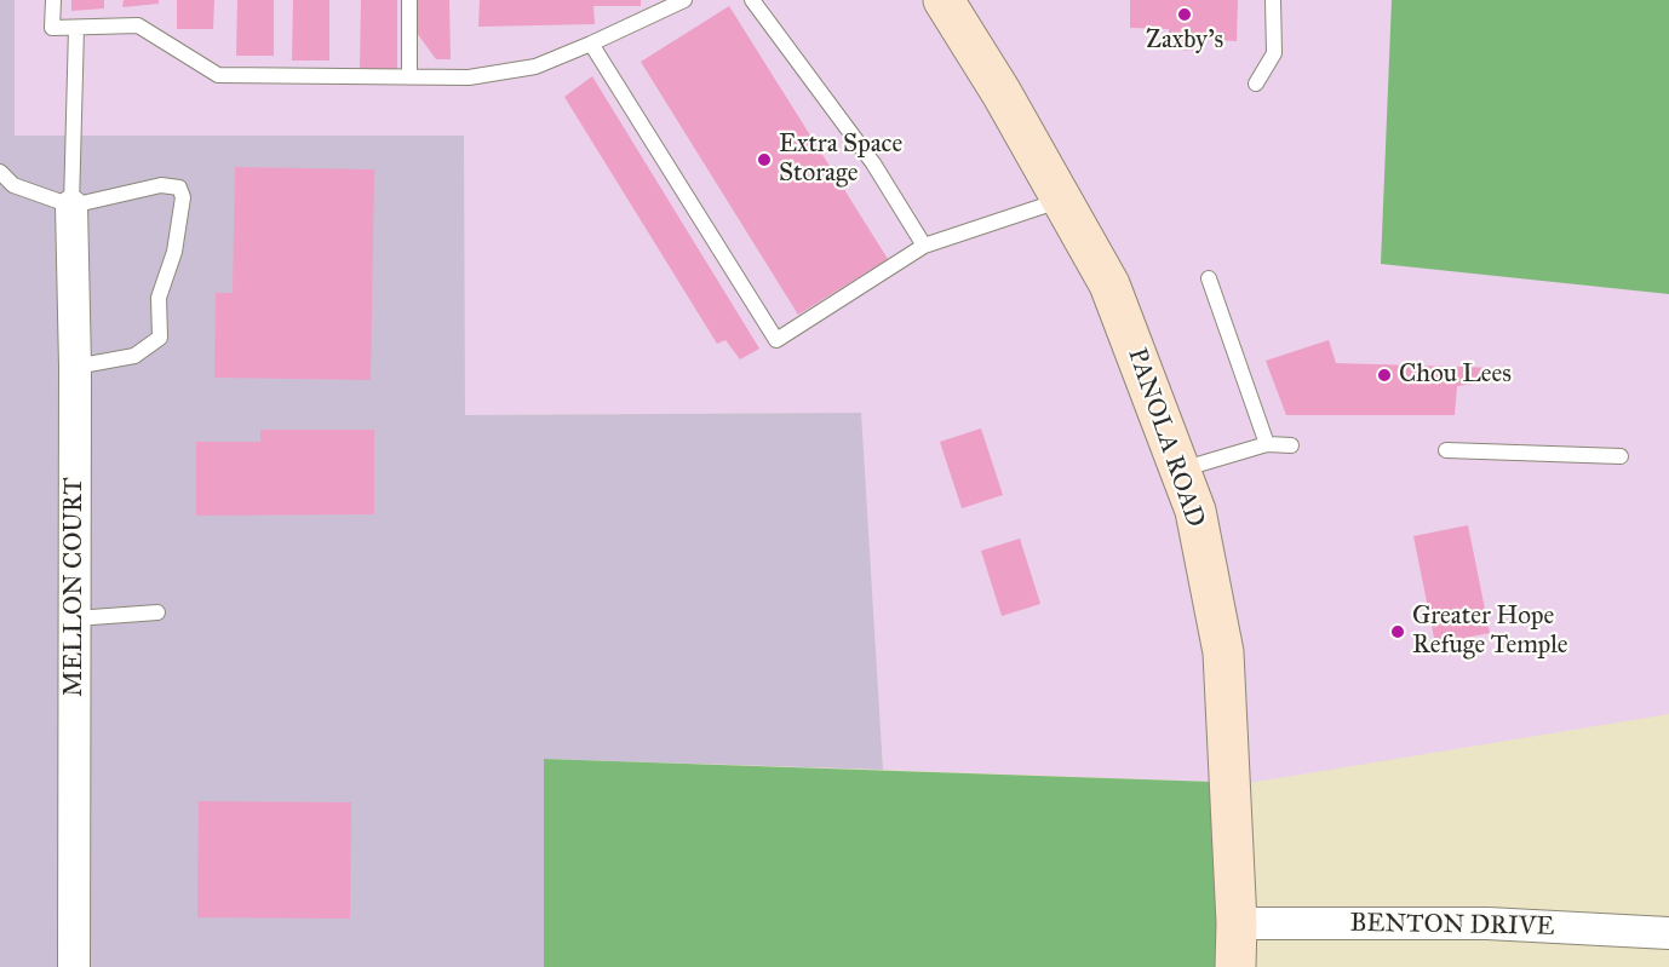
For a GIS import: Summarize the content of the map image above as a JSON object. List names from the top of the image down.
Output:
{
  "streets": {
    "main road": ["PANOLA ROAD"],
    "street": ["MELLON COURT", "BENTON DRIVE"]
  },
  "crossings": [
    ["PANOLA ROAD", "BENTON DRIVE"]
  ],
  "places": [
    "Zaxby's",
    "Extra Space Storage",
    "Chou Lees",
    "Greater Hope Refuge Temple"
  ]
}
